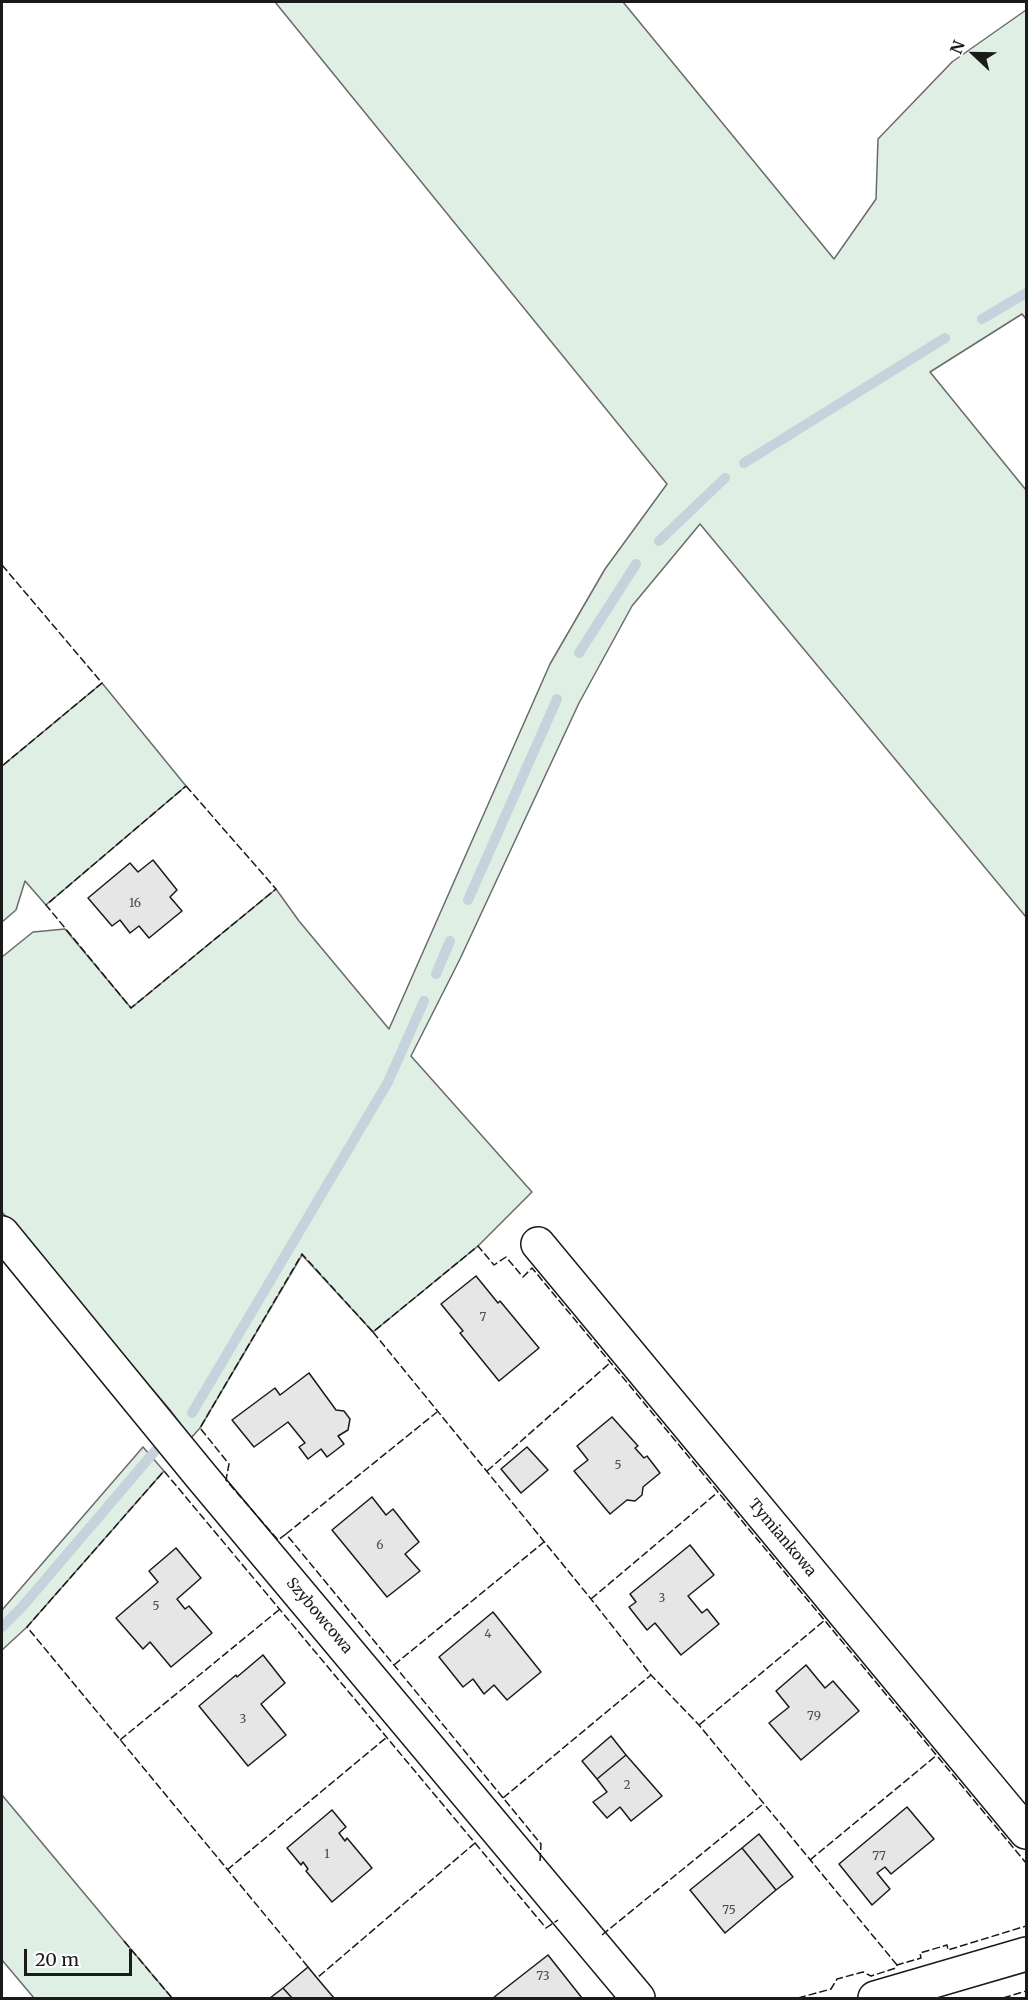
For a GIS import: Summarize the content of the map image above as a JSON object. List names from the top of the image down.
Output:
{
  "streets": {
    "street": ["Tymiankowa", "Szybowcowa"]
  },
  "house_numbers": [
    "16",
    "7",
    "5",
    "6",
    "3",
    "5",
    "4",
    "79",
    "3",
    "2",
    "1",
    "77",
    "75",
    "73"
  ],
  "scale_bar": "20 m",
  "north": "left"
}
